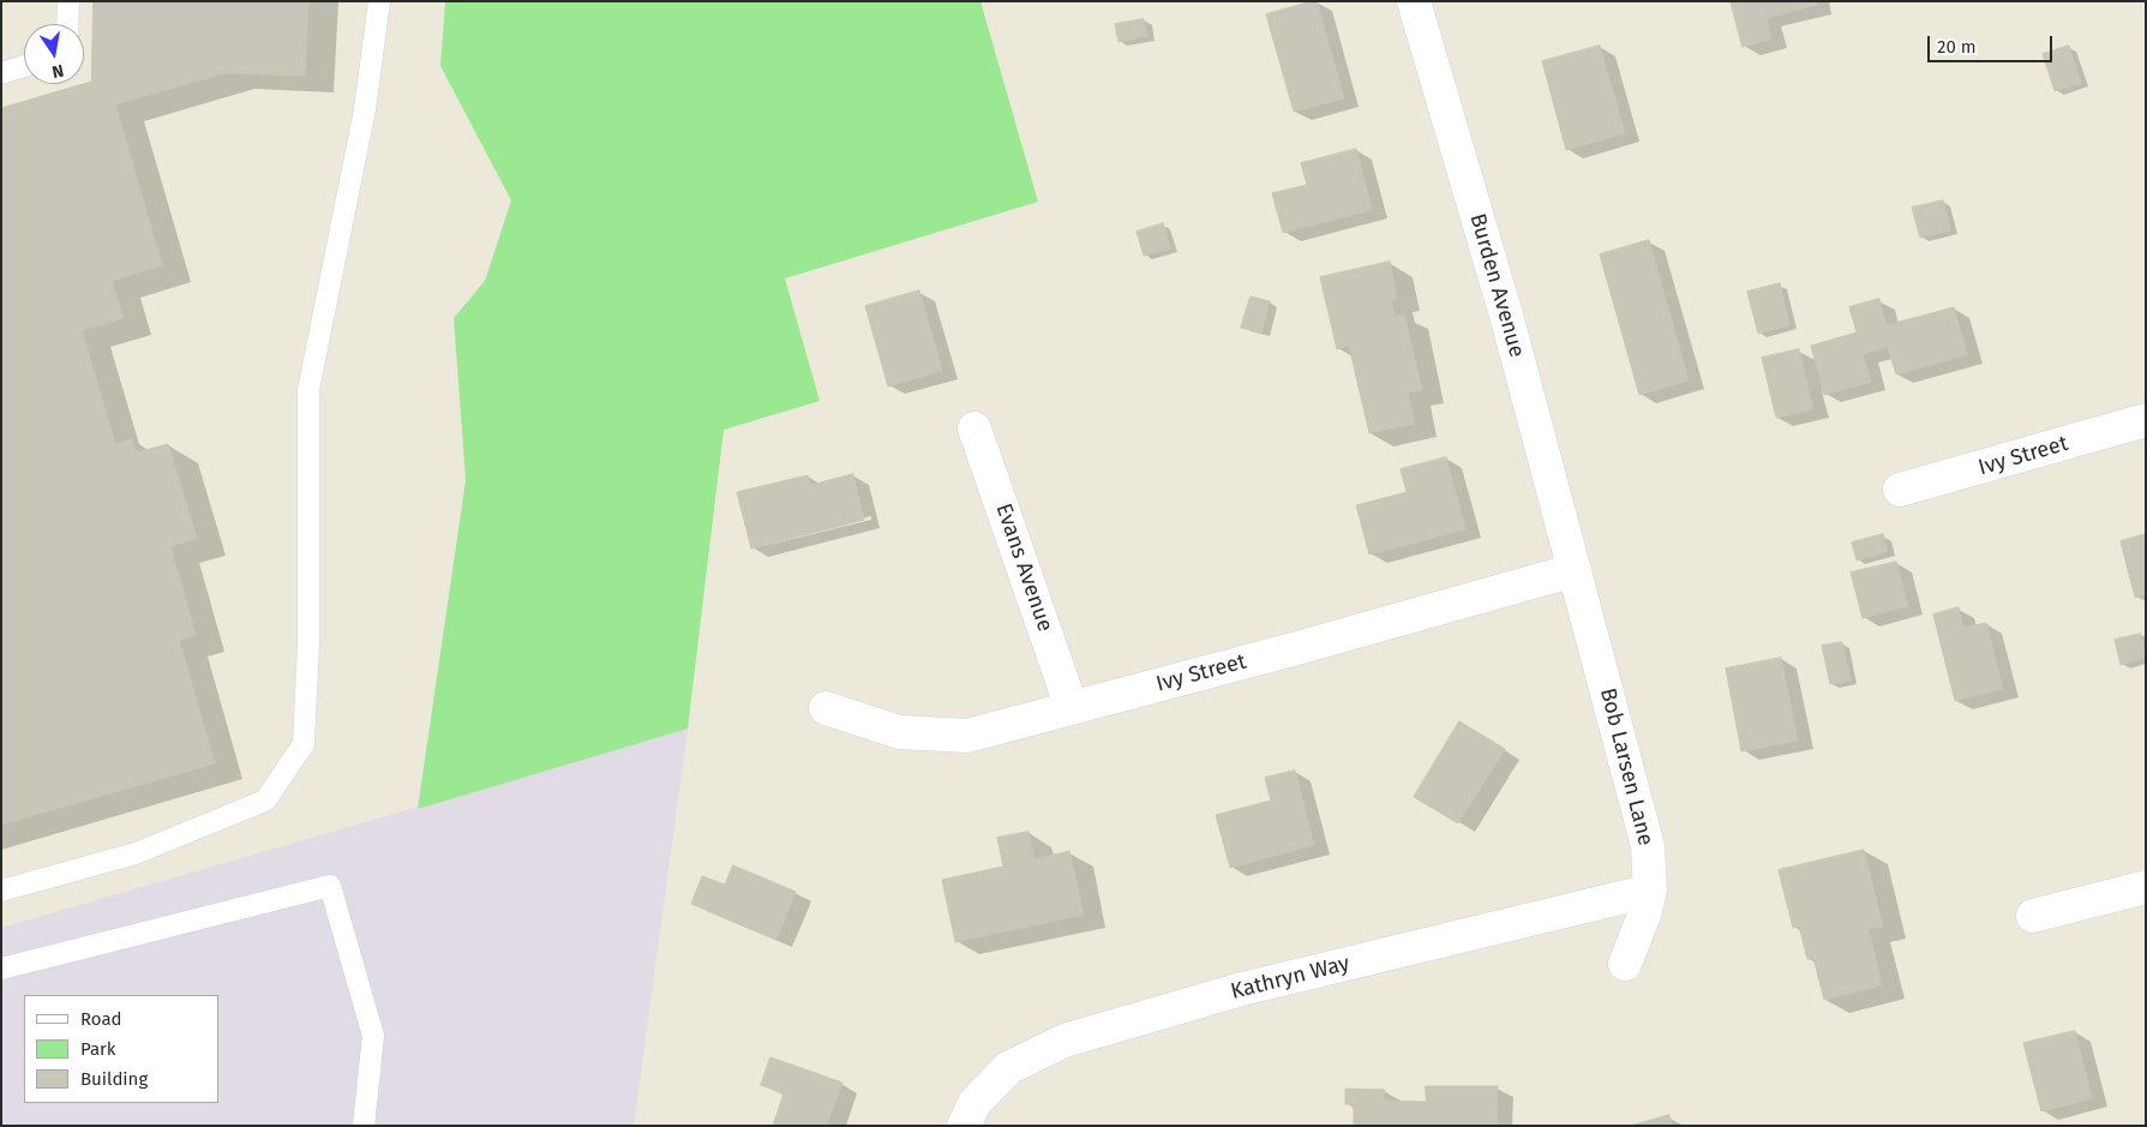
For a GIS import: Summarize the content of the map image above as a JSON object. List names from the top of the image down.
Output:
{
  "streets": {
    "street": [
      "Burden Avenue",
      "Ivy Street",
      "Evans Avenue",
      "Bob Larsen Lane",
      "Kathryn Way"
    ]
  },
  "crossings": [
    ["Burden Avenue", "Ivy Street"],
    ["Burden Avenue", "Bob Larsen Lane"],
    ["Ivy Street", "Evans Avenue"],
    ["Ivy Street", "Bob Larsen Lane"],
    ["Bob Larsen Lane", "Kathryn Way"]
  ],
  "legend": ["Road", "Park", "Building"],
  "scale_bar": "20 m",
  "north": "bottom"
}
